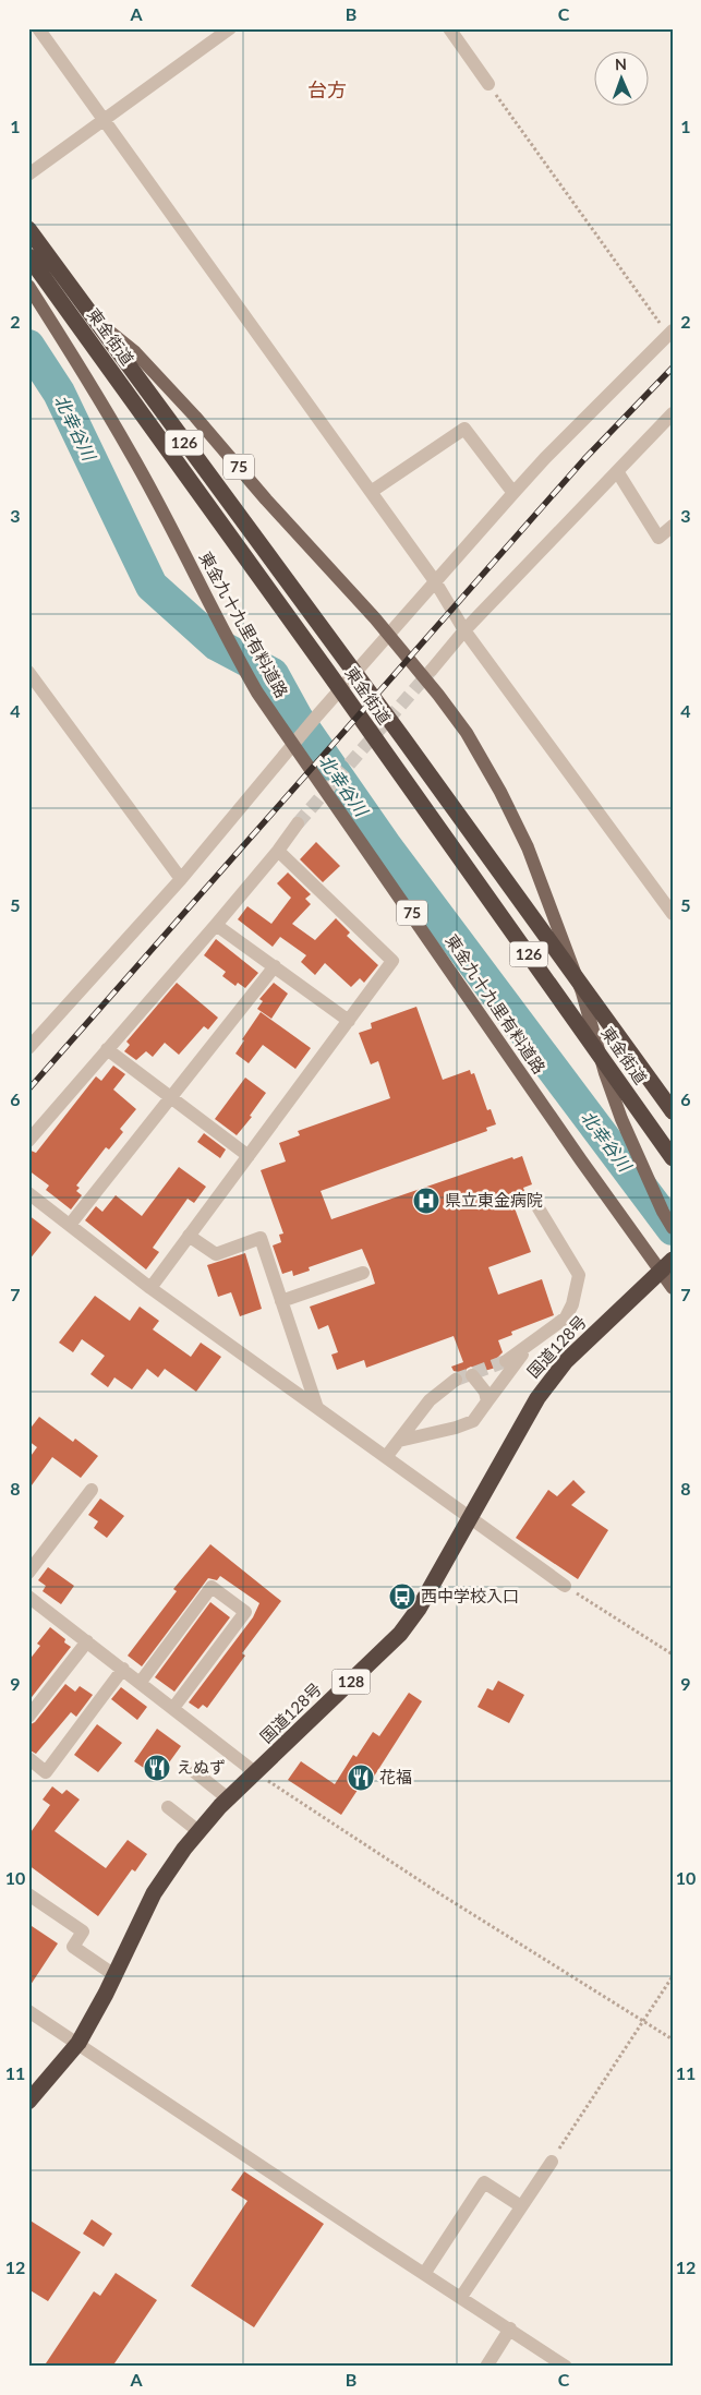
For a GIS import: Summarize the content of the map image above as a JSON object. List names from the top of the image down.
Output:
{
  "streets": {
    "highway": [
      "東金街道",
      "126",
      "国道128号",
      "128"
    ],
    "main road": ["75", "東金九十九里有料道路"]
  },
  "crossings": [
    ["東金街道", "75"]
  ],
  "districts": ["台方"],
  "water": ["北幸谷川"],
  "places": {
    "hospital": ["県立東金病院"],
    "bus stop": ["西中学校入口"],
    "restaurant": ["えぬず", "花福"]
  },
  "north": "top",
  "grid": {
    "columns": ["A", "B", "C"],
    "rows": [
      "1",
      "2",
      "3",
      "4",
      "5",
      "6",
      "7",
      "8",
      "9",
      "10",
      "11",
      "12"
    ]
  }
}
